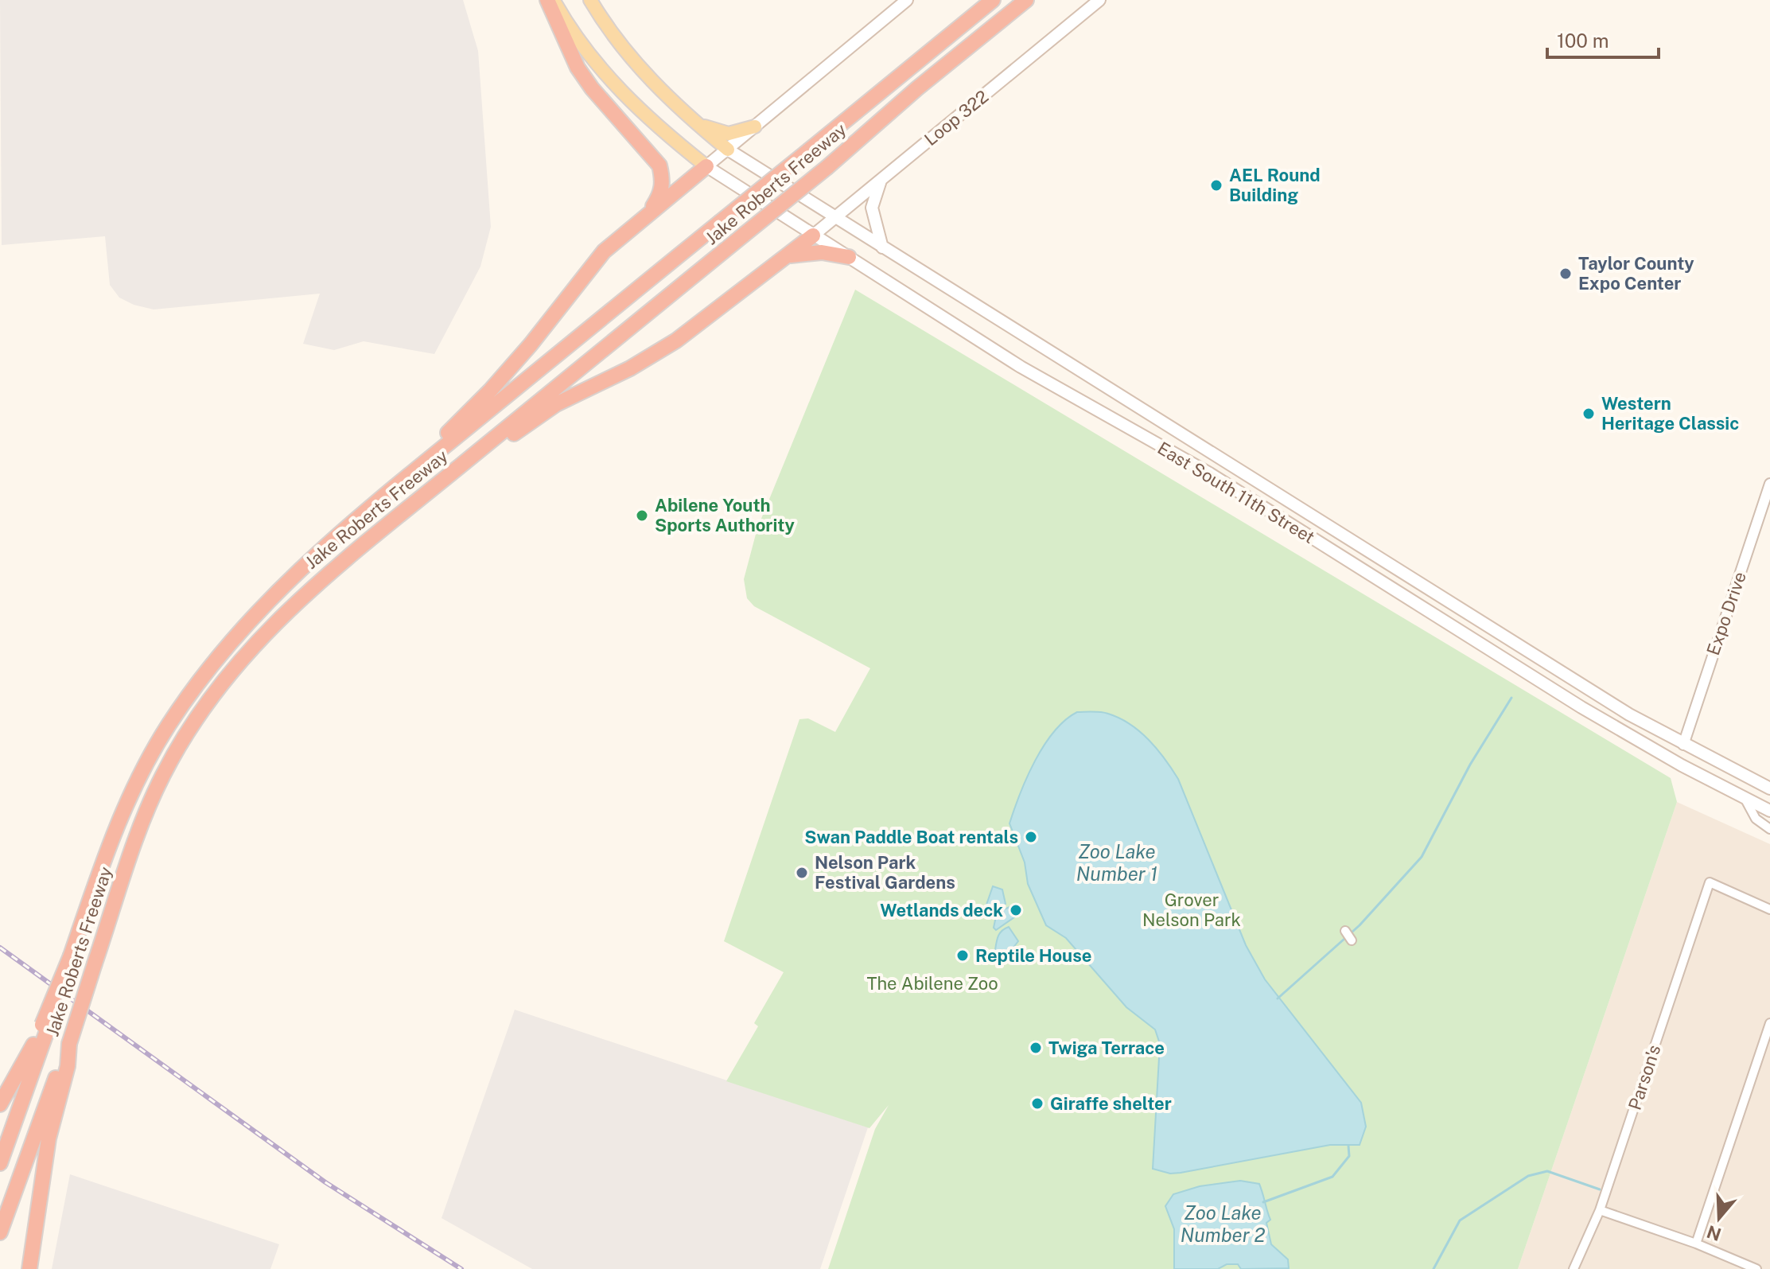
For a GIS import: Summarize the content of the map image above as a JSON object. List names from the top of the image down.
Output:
{
  "streets": {
    "highway": ["Jake Roberts Freeway"],
    "main road": ["Loop 322", "East South 11th Street"],
    "street": ["Expo Drive", "Parson's"]
  },
  "crossings": [
    ["Loop 322", "East South 11th Street"],
    ["East South 11th Street", "Expo Drive"]
  ],
  "water": ["Zoo Lake Number 1", "Zoo Lake Number 2"],
  "parks": ["Grover Nelson Park", "The Abilene Zoo"],
  "places": [
    "AEL Round Building",
    "Taylor County Expo Center",
    "Western Heritage Classic",
    "Abilene Youth Sports Authority",
    "Swan Paddle Boat rentals",
    "Nelson Park Festival Gardens",
    "Wetlands deck",
    "Reptile House",
    "Twiga Terrace",
    "Giraffe shelter"
  ],
  "scale_bar": "100 m",
  "north": "bottom"
}
